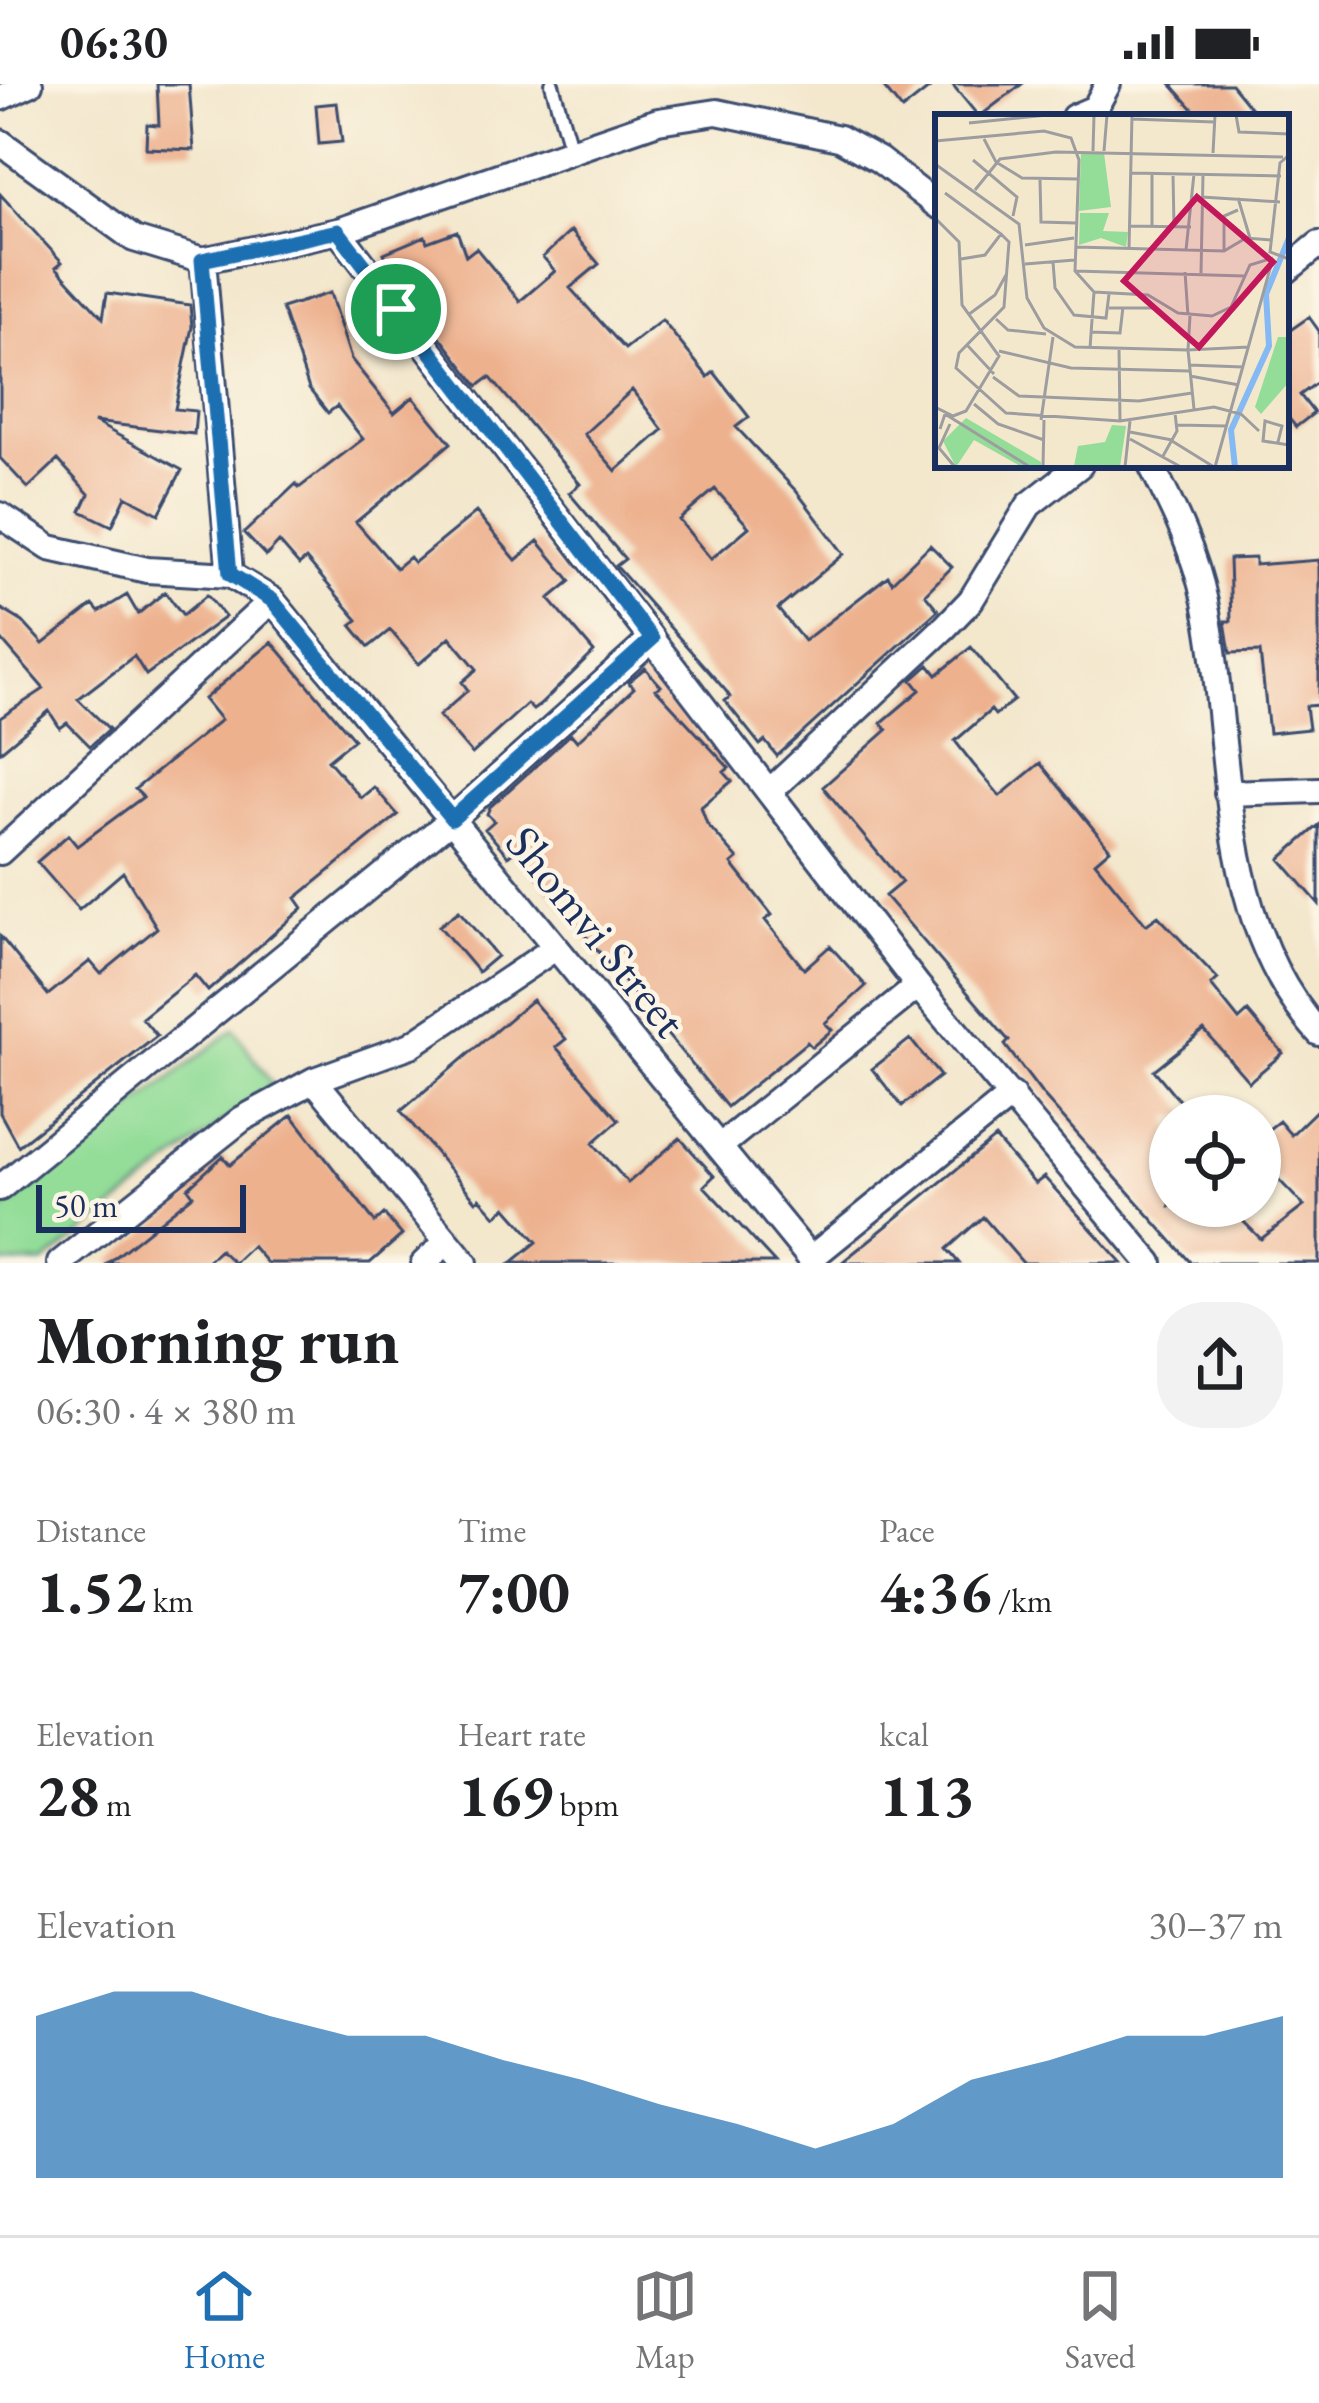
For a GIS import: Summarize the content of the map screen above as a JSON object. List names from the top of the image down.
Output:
{
  "streets": {
    "street": ["Shomvi Street"]
  },
  "scale_bar": "50 m",
  "page": {
    "status": "06:30",
    "scale": "50 m",
    "heading": ["Morning run", "06:30 · 4 × 380 m"],
    "stats": [
      ["Distance", "1.52 km"],
      ["Time", "7:00"],
      ["Pace", "4:36 /km"],
      ["Elevation", "28 m"],
      ["Heart rate", "169 bpm"],
      ["kcal", "113"]
    ],
    "chart": ["Elevation", "30–37 m"],
    "tabs": ["Home", "Map", "Saved"]
  }
}
